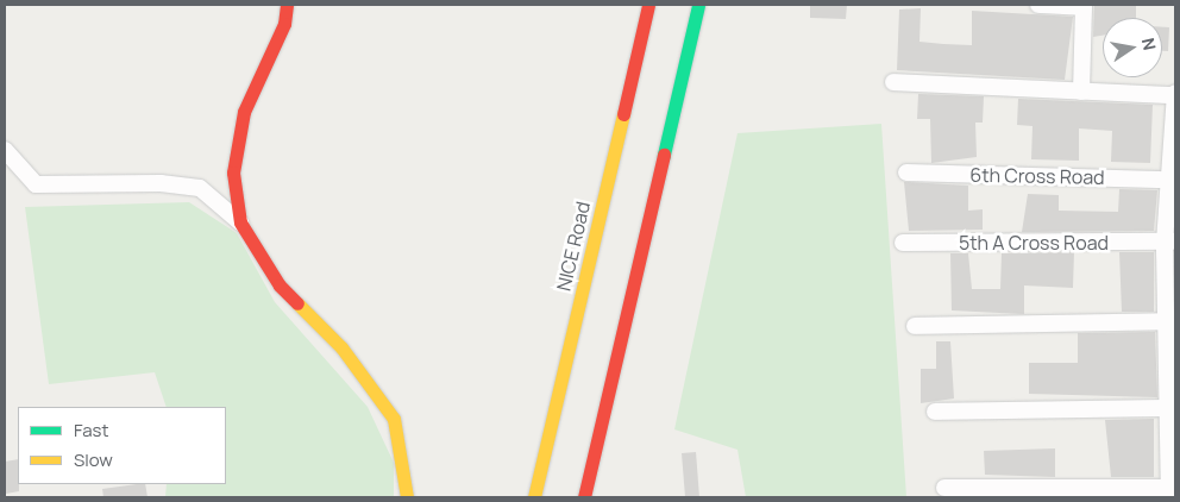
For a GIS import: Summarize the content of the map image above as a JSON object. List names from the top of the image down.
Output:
{
  "streets": {
    "main road": ["NICE Road"],
    "street": ["6th Cross Road", "5th A Cross Road"]
  },
  "legend": ["Fast", "Slow"],
  "north": "right"
}
